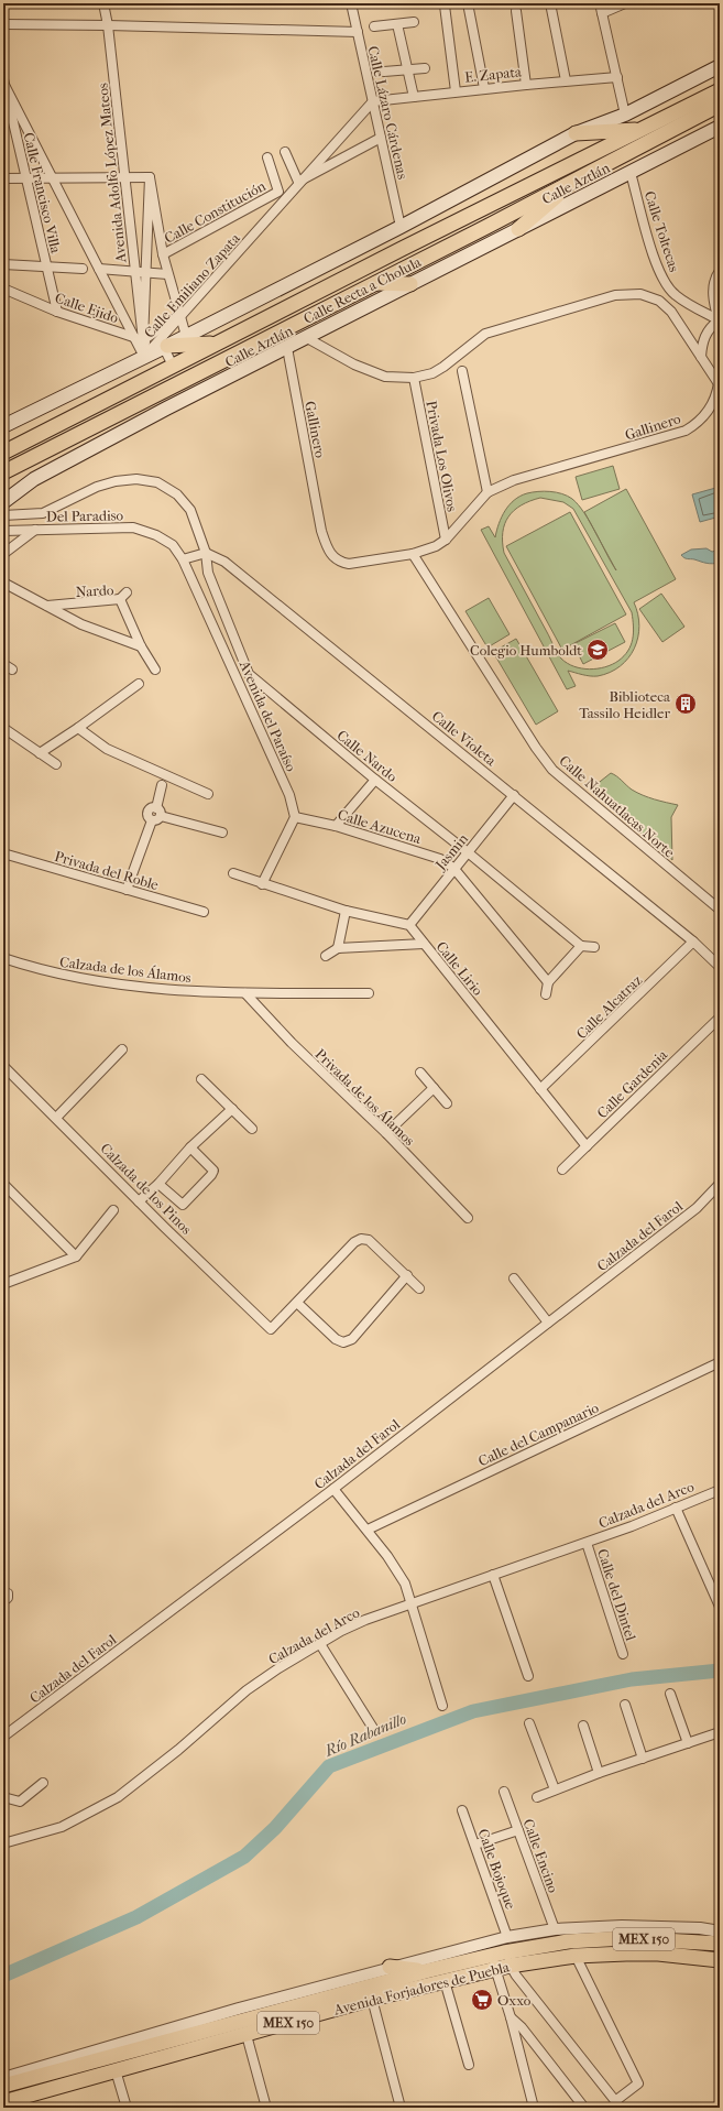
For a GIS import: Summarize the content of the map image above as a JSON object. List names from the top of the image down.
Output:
{
  "streets": {
    "main road": [
      "Calle Aztlán",
      "Calle Recta a Cholula",
      "MEX 150",
      "Avenida Forjadores de Puebla"
    ],
    "street": [
      "E. Zapata",
      "Calle Lázaro Cárdenas",
      "Avenida Adolfo López Mateos",
      "Calle Francisco Villa",
      "Calle Constitución",
      "Calle Toltecas",
      "Calle Emiliano Zapata",
      "Calle Ejido",
      "Gallinero",
      "Privada Los Olivos",
      "Del Paradiso",
      "Nardo",
      "Avenida del Paraíso",
      "Calle Violeta",
      "Calle Nardo",
      "Calle Nahuatlacas Norte",
      "Calle Azucena",
      "Jasmin",
      "Privada del Roble",
      "Calle Lirio",
      "Calzada de los Álamos",
      "Calle Alcatraz",
      "Calle Gardenia",
      "Privada de los Álamos",
      "Calzada de los Pinos",
      "Calzada del Farol",
      "Calle del Campanario",
      "Calzada del Arco",
      "Calle del Dintel",
      "Calle Encino",
      "Calle Bojoque"
    ]
  },
  "crossings": [
    ["E. Zapata", "Calle Lázaro Cárdenas"],
    ["E. Zapata", "Calle Emiliano Zapata"],
    ["Calle Lázaro Cárdenas", "Calle Emiliano Zapata"],
    ["Avenida Adolfo López Mateos", "Calle Emiliano Zapata"],
    ["Avenida Adolfo López Mateos", "Calle Ejido"],
    ["Calle Aztlán", "Calle Toltecas"],
    ["Calle Aztlán", "Gallinero"],
    ["Calle Francisco Villa", "Calle Emiliano Zapata"],
    ["Calle Francisco Villa", "Calle Ejido"],
    ["Calle Emiliano Zapata", "Calle Ejido"],
    ["Gallinero", "Privada Los Olivos"],
    ["Gallinero", "Calle Nahuatlacas Norte"],
    ["Del Paradiso", "Avenida del Paraíso"],
    ["Avenida del Paraíso", "Calle Azucena"],
    ["Calle Violeta", "Calle Nardo"],
    ["Calle Violeta", "Jasmin"],
    ["Calle Violeta", "Calle Alcatraz"],
    ["Calle Nardo", "Jasmin"],
    ["Calle Azucena", "Jasmin"],
    ["Jasmin", "Calle Lirio"],
    ["Calle Lirio", "Calle Alcatraz"],
    ["Calle Lirio", "Calle Gardenia"],
    ["Calzada de los Álamos", "Privada de los Álamos"],
    ["Calzada del Arco", "Calle del Dintel"]
  ],
  "water": ["Río Rabanillo"],
  "places": {
    "school or university": ["Colegio Humboldt"],
    "building": ["Biblioteca Tassilo Heidler"],
    "supermarket": ["Oxxo"]
  }
}
